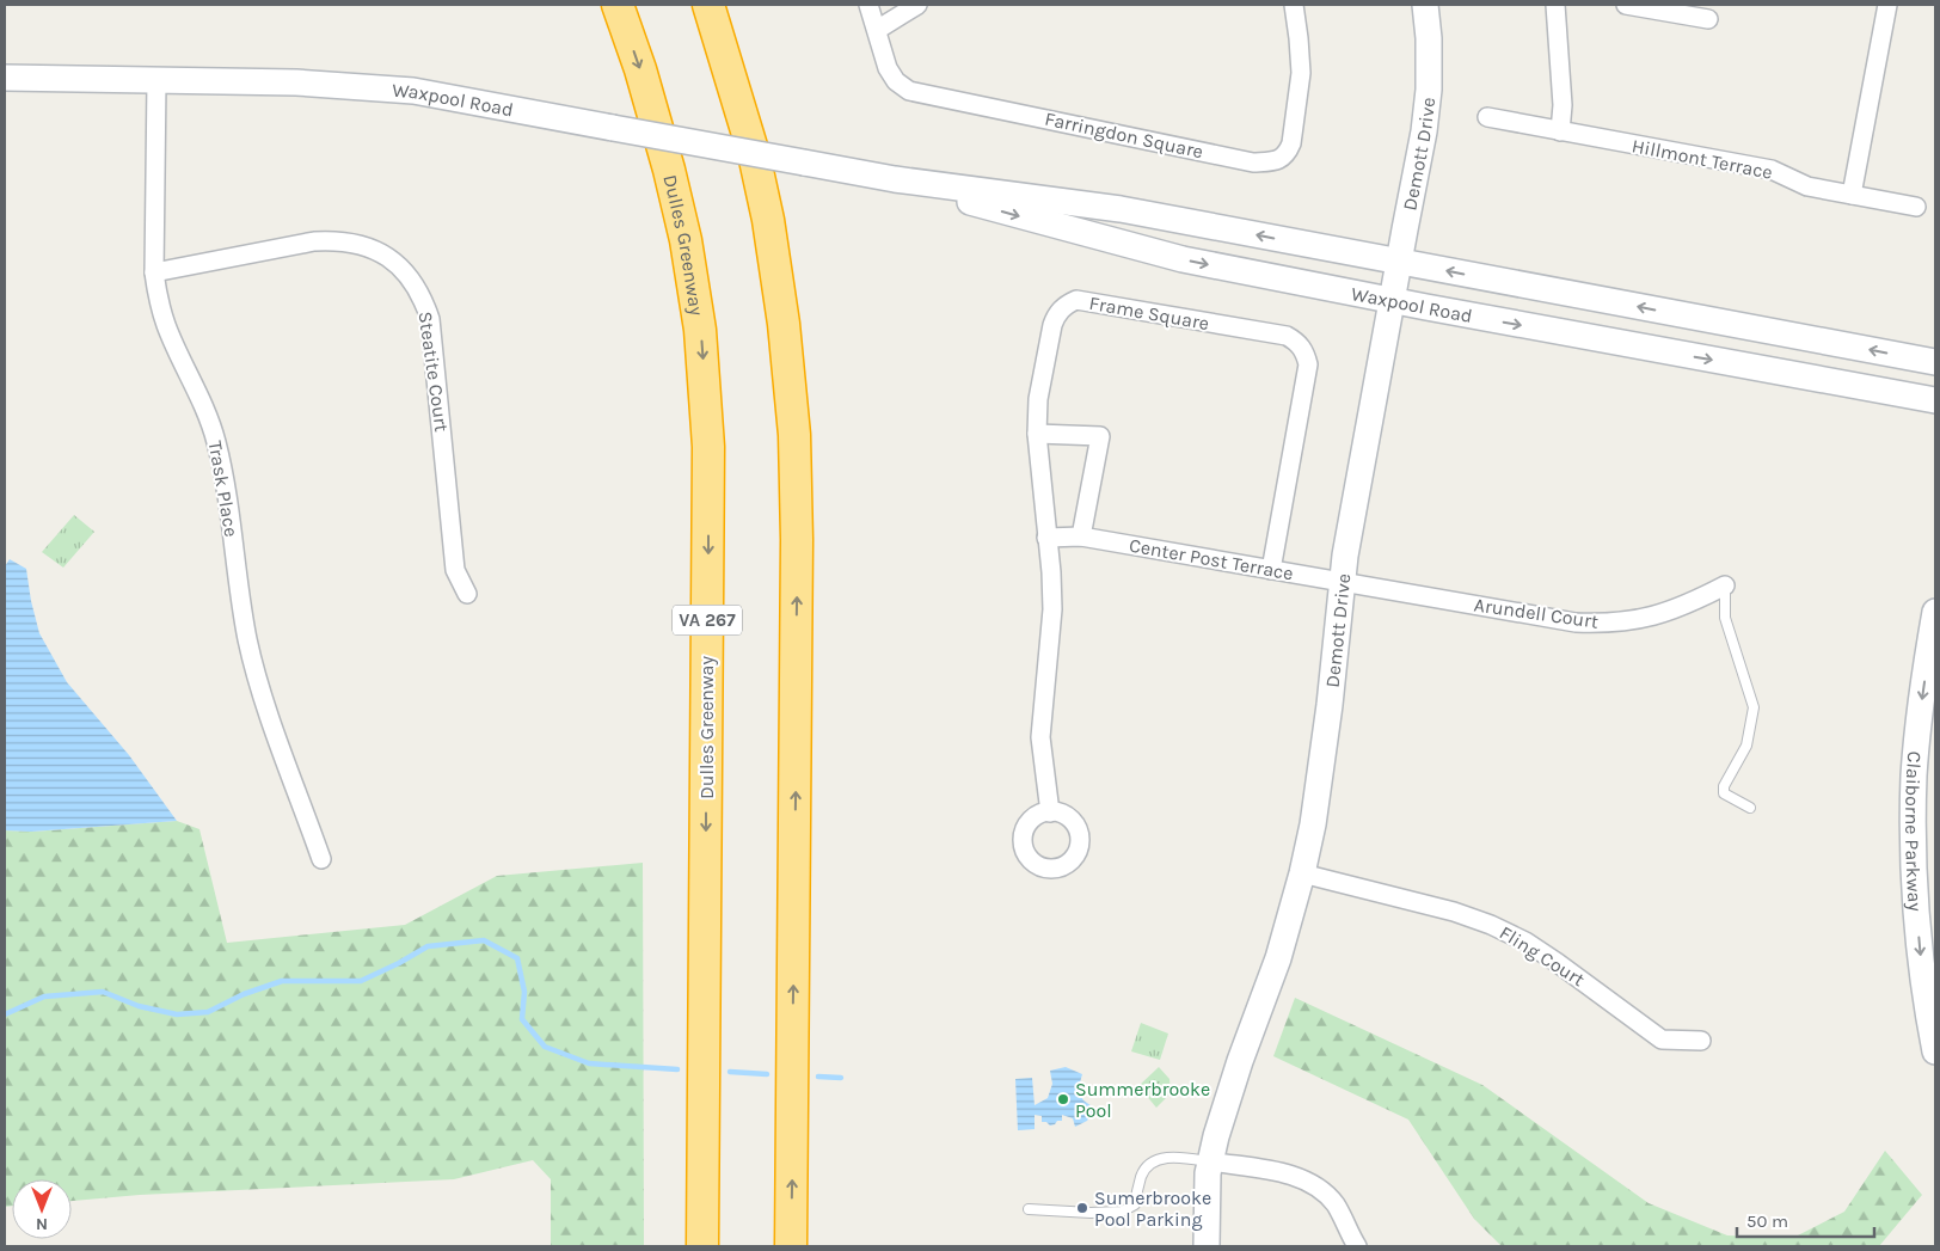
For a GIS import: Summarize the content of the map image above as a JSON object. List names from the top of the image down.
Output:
{
  "streets": {
    "highway": ["Dulles Greenway", "VA 267"],
    "street": [
      "Waxpool Road",
      "Farringdon Square",
      "Demott Drive",
      "Hillmont Terrace",
      "Frame Square",
      "Steatite Court",
      "Trask Place",
      "Center Post Terrace",
      "Arundell Court",
      "Claiborne Parkway",
      "Fling Court"
    ]
  },
  "crossings": [
    ["Waxpool Road", "Demott Drive"],
    ["Waxpool Road", "Trask Place"],
    ["Demott Drive", "Center Post Terrace"],
    ["Demott Drive", "Arundell Court"],
    ["Demott Drive", "Fling Court"],
    ["Frame Square", "Center Post Terrace"],
    ["Steatite Court", "Trask Place"],
    ["Center Post Terrace", "Arundell Court"]
  ],
  "one_way": ["Claiborne Parkway"],
  "places": ["Summerbrooke Pool", "Sumerbrooke Pool Parking"],
  "scale_bar": "50 m",
  "north": "bottom"
}
